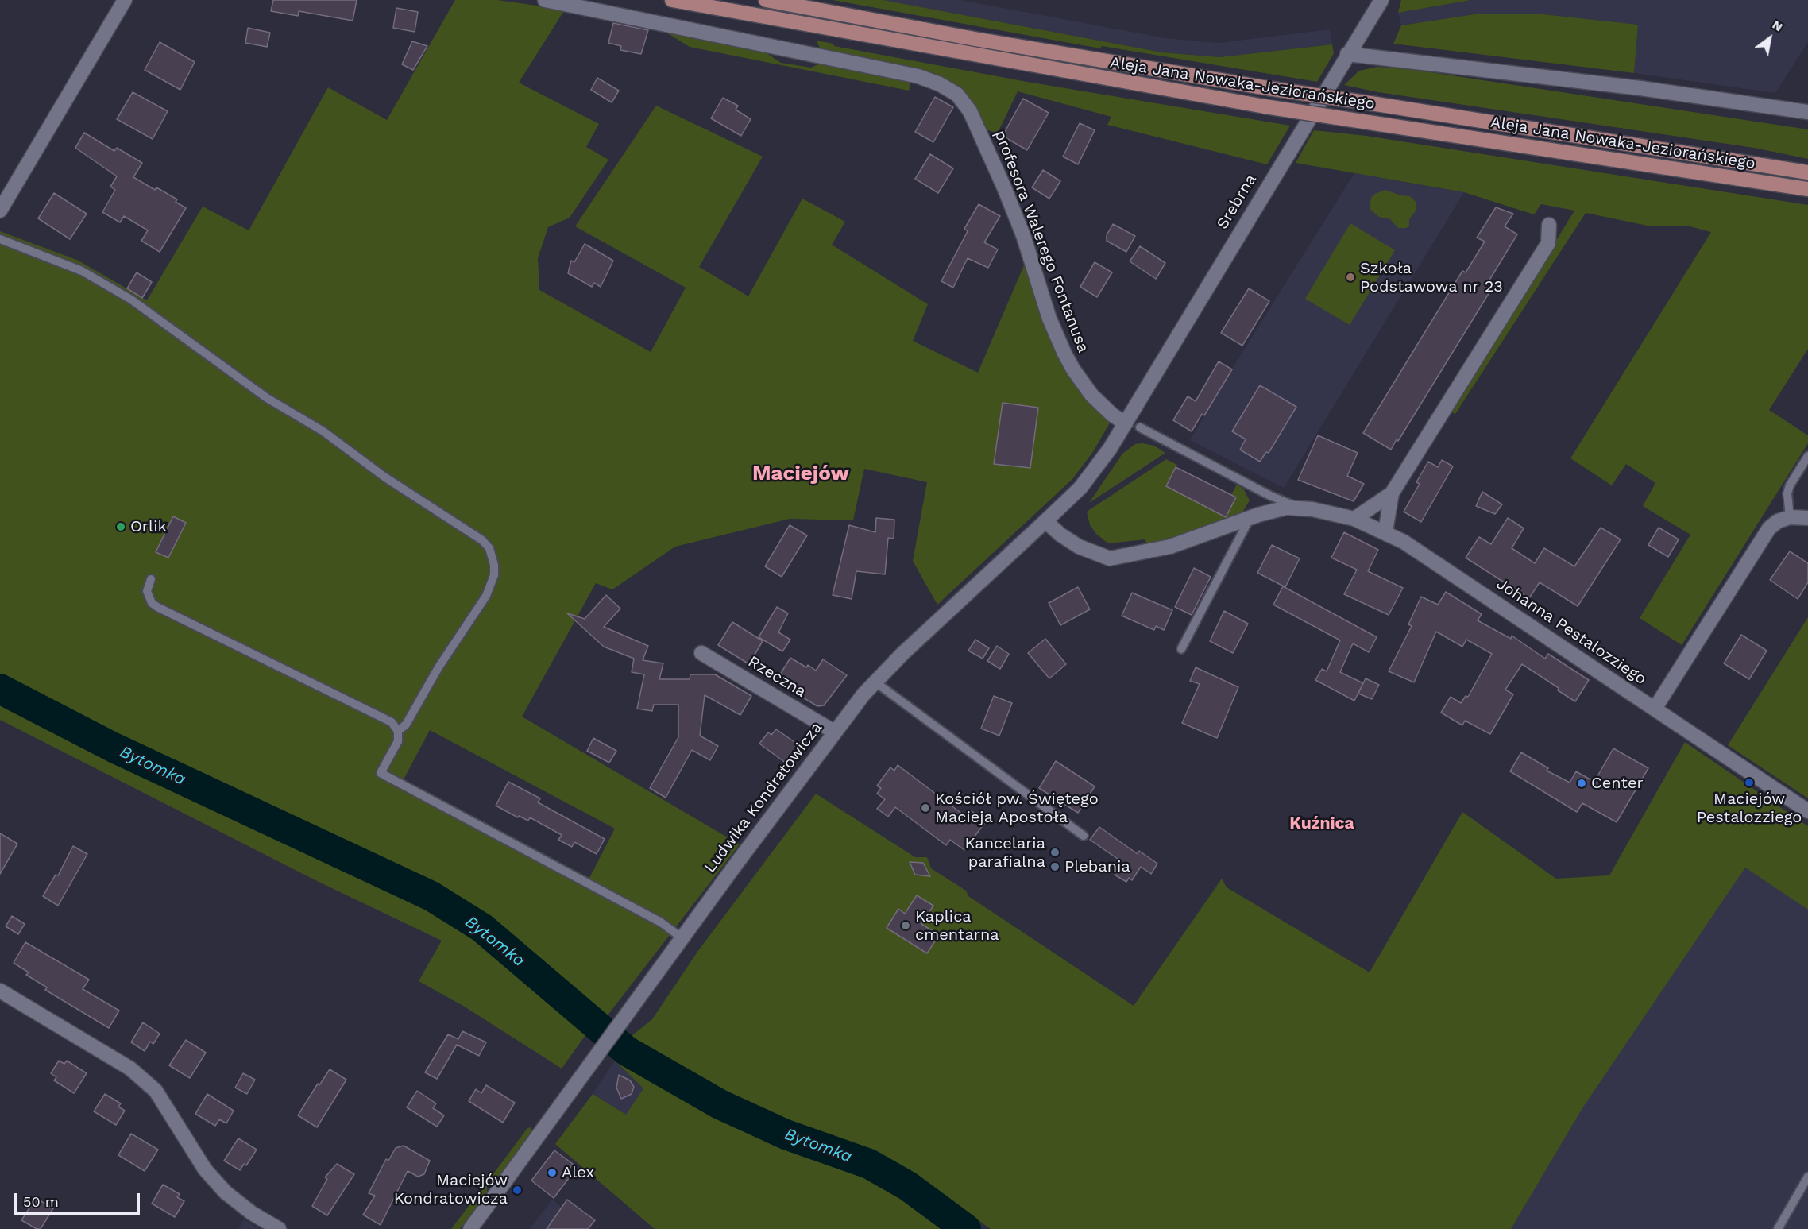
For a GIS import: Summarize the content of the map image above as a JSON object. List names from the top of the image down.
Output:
{
  "streets": {
    "main road": ["Aleja Jana Nowaka-Jeziorańskiego"],
    "street": [
      "Srebrna",
      "profesora Walerego Fontanusa",
      "Johanna Pestalozziego",
      "Rzeczna",
      "Ludwika Kondratowicza"
    ]
  },
  "crossings": [
    ["Srebrna", "profesora Walerego Fontanusa"],
    ["Srebrna", "Ludwika Kondratowicza"],
    ["profesora Walerego Fontanusa", "Ludwika Kondratowicza"],
    ["Johanna Pestalozziego", "Ludwika Kondratowicza"],
    ["Rzeczna", "Ludwika Kondratowicza"]
  ],
  "districts": ["Maciejów", "Kuźnica"],
  "water": ["Bytomka"],
  "places": [
    "Szkoła Podstawowa nr 23",
    "Orlik",
    "Maciejów Pestalozziego",
    "Center",
    "Kościół pw. Świętego Macieja Apostoła",
    "Kancelaria parafialna",
    "Plebania",
    "Kaplica cmentarna",
    "Alex",
    "Maciejów Kondratowicza"
  ],
  "scale_bar": "50 m",
  "north": "top right"
}
